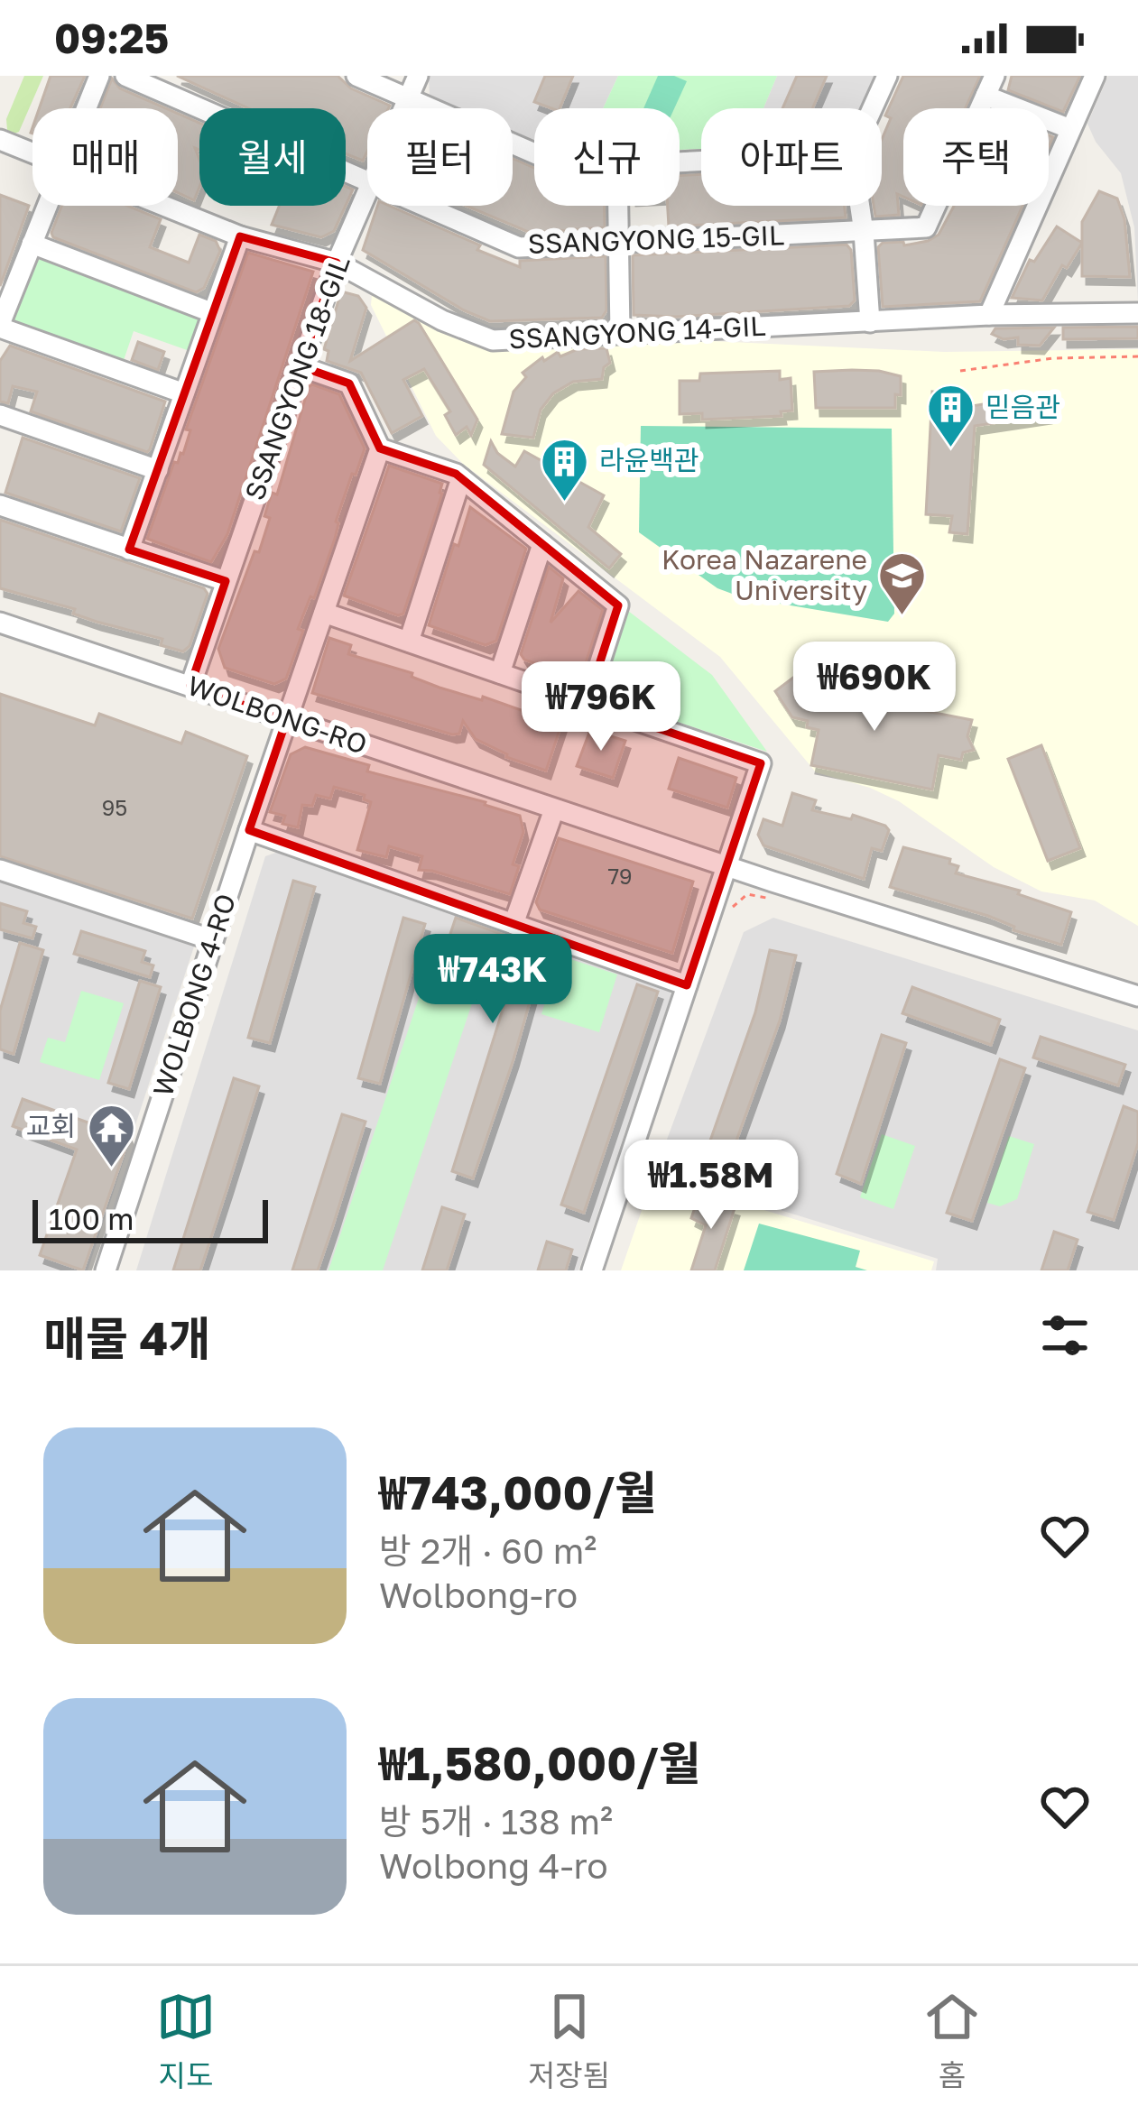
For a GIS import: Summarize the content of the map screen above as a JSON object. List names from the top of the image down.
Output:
{
  "streets": {
    "street": [
      "SSANGYONG 15-GIL",
      "SSANGYONG 14-GIL",
      "SSANGYONG 18-GIL",
      "WOLBONG-RO",
      "WOLBONG 4-RO"
    ]
  },
  "crossings": [
    ["SSANGYONG 14-GIL", "SSANGYONG 18-GIL"],
    ["SSANGYONG 18-GIL", "WOLBONG-RO"],
    ["WOLBONG-RO", "WOLBONG 4-RO"]
  ],
  "places": {
    "building": ["믿음관", "라윤백관"],
    "school or university": ["Korea Nazarene University"],
    "temple": ["교회"]
  },
  "house_numbers": ["95", "79"],
  "scale_bar": "100 m",
  "page": {
    "status": "09:25",
    "chip": [
      "매매",
      "월세",
      "필터",
      "신규",
      "아파트",
      "주택"
    ],
    "price": [
      "₩690K",
      "₩796K",
      "₩743K",
      "₩1.58M"
    ],
    "scale": "100 m",
    "heading": "매물 4개",
    "list": [
      {
        "name": "₩743,000/월",
        "note": "방 2개 · 60 m² · Wolbong-ro"
      },
      {
        "name": "₩1,580,000/월",
        "note": "방 5개 · 138 m² · Wolbong 4-ro"
      }
    ],
    "tabs": ["지도", "저장됨", "홈"]
  }
}
